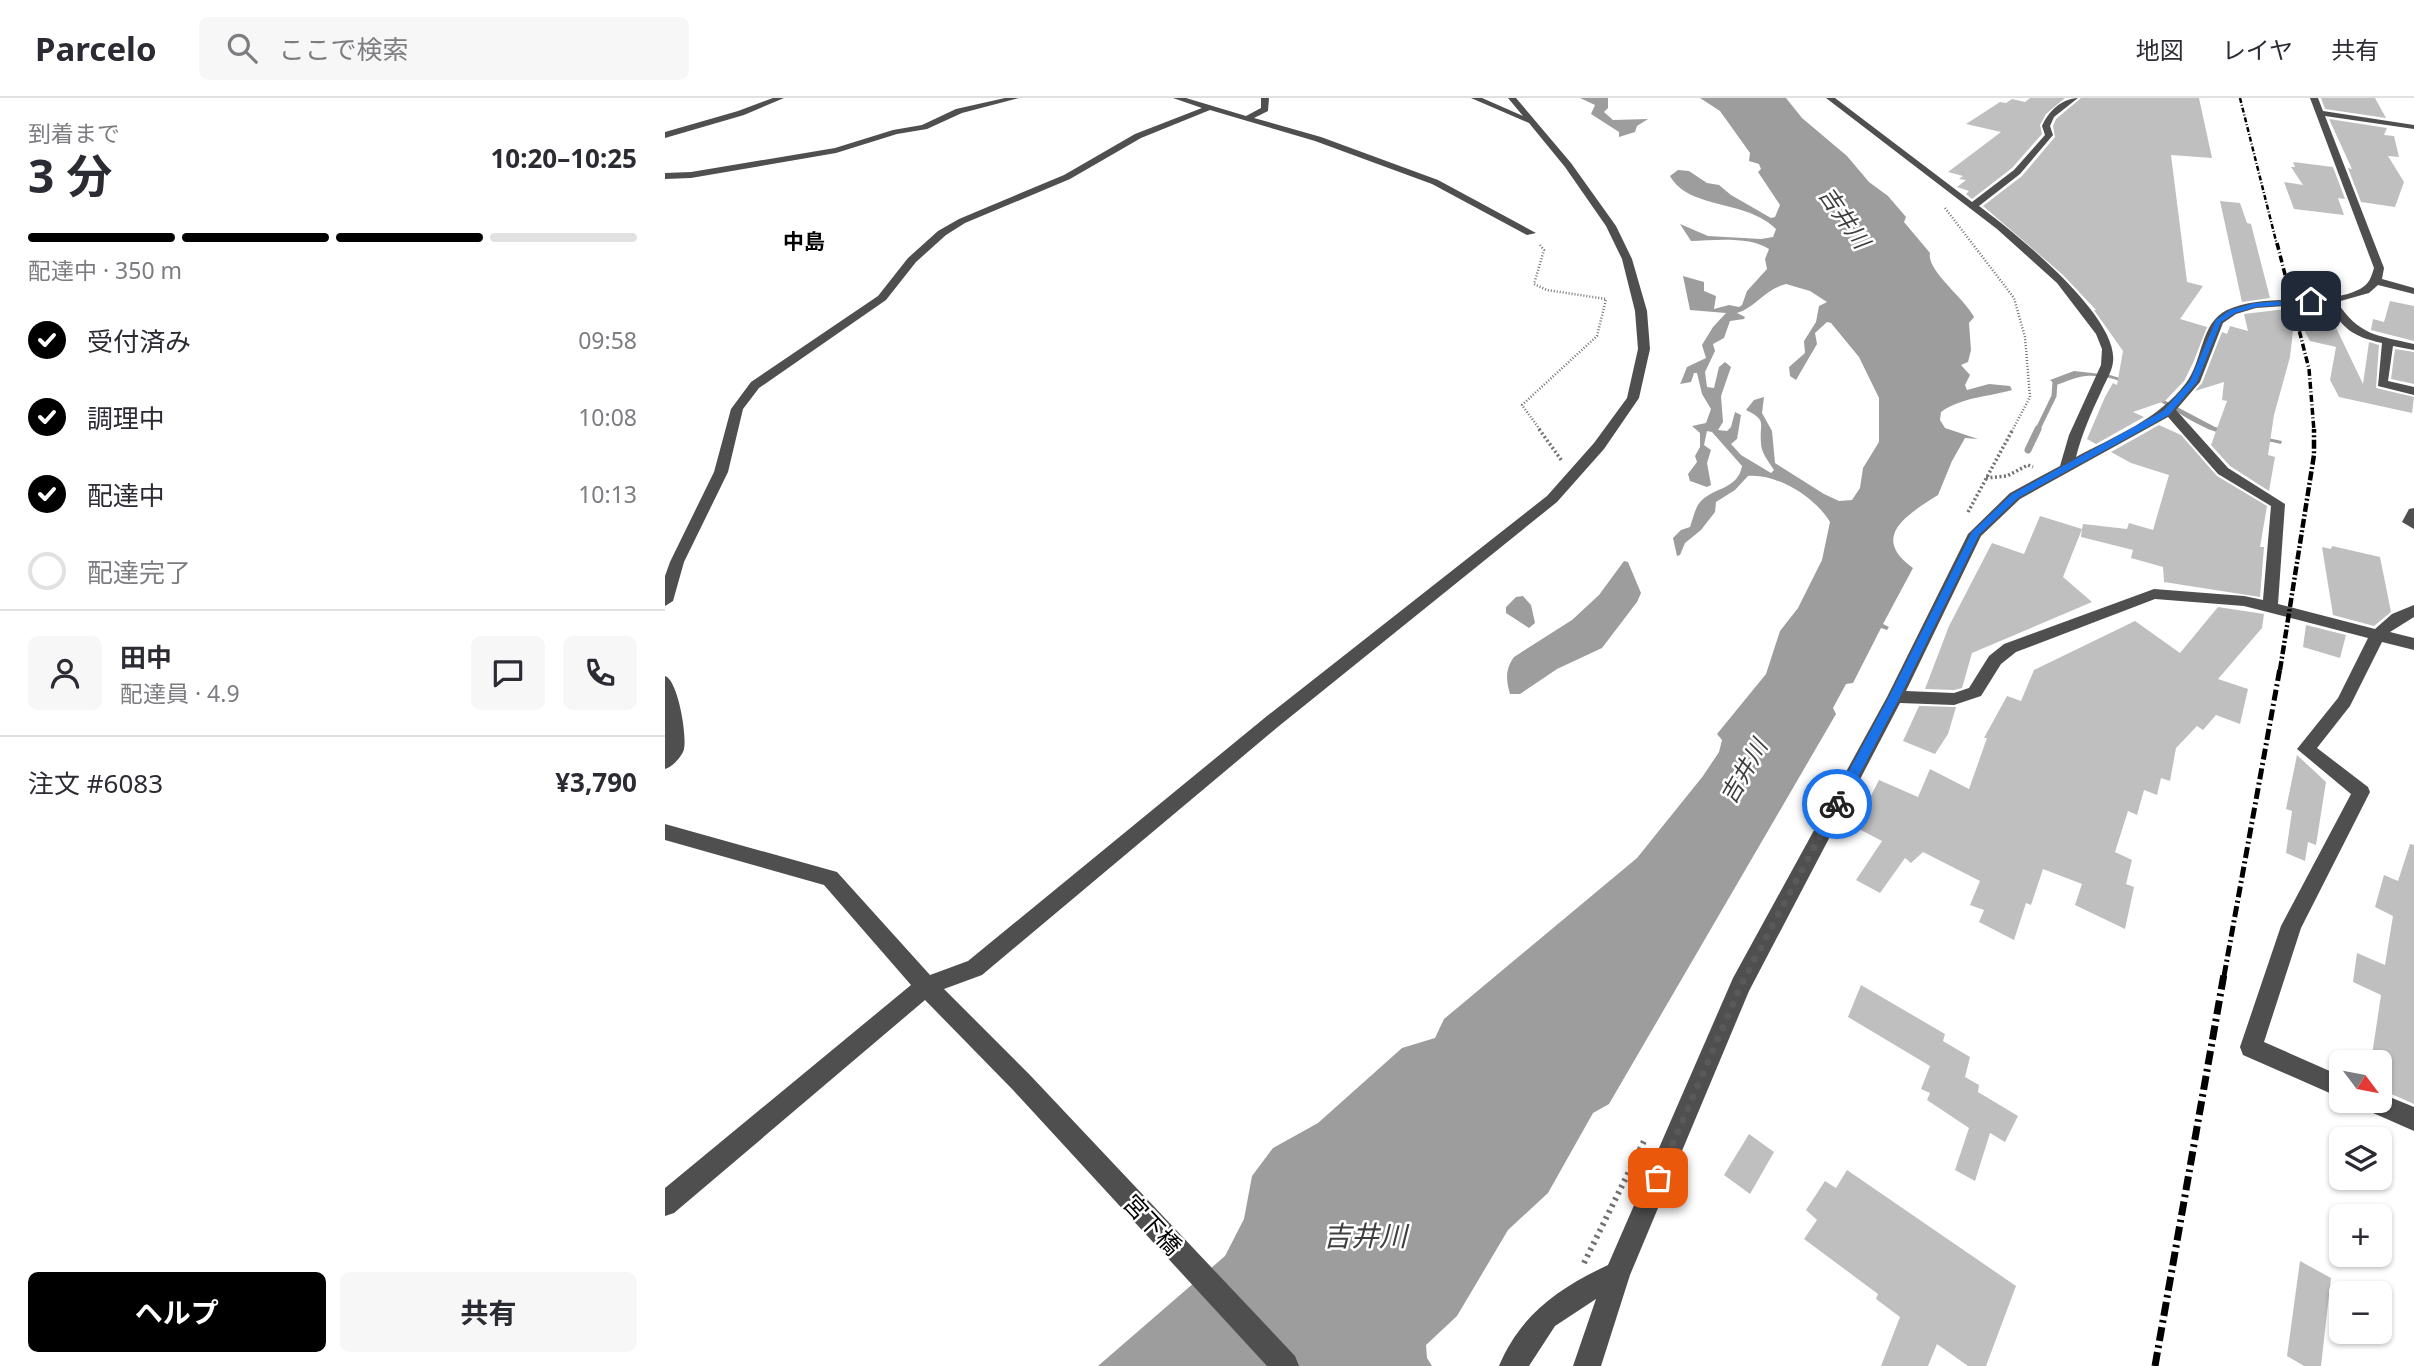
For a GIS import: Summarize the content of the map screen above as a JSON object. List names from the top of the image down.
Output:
{
  "streets": {
    "street": ["宮下橋"]
  },
  "districts": ["中島"],
  "water": ["吉井川"],
  "north": "bottom right",
  "page": {
    "header": "Parcelo",
    "search": "ここで検索",
    "nav": ["地図", "レイヤ", "共有"],
    "heading": ["3 分", "到着まで", "10:20–10:25"],
    "panel": [
      "田中",
      "配達員 · 4.9",
      "注文 #6083",
      "¥3,790"
    ],
    "bar": "配達中 · 350 m",
    "list": [
      ["受付済み", "09:58"],
      ["調理中", "10:08"],
      ["配達中", "10:13"],
      "配達完了"
    ],
    "map_buttons": ["+", "−"],
    "buttons": ["ヘルプ", "共有"]
  }
}
